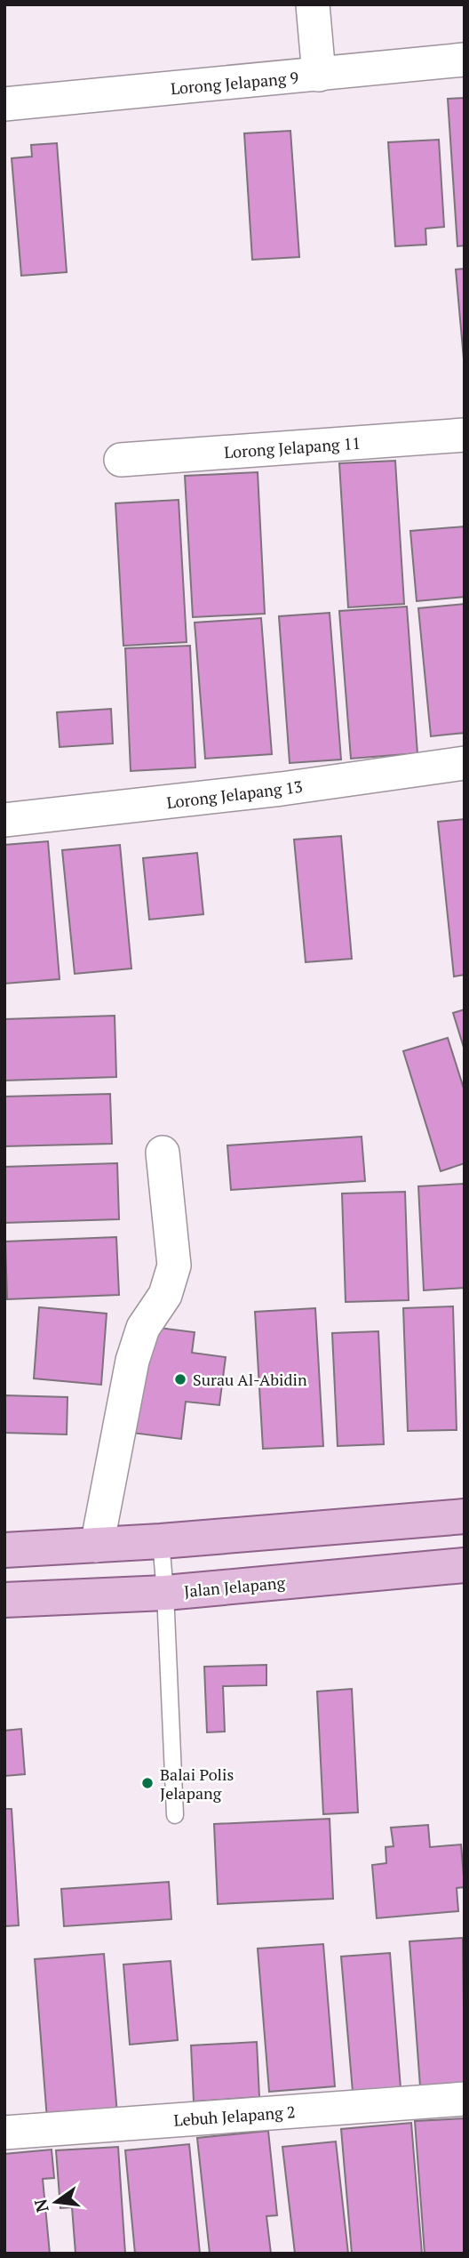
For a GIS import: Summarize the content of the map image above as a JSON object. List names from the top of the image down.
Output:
{
  "streets": {
    "main road": ["Jalan Jelapang"],
    "street": [
      "Lorong Jelapang 9",
      "Lorong Jelapang 11",
      "Lorong Jelapang 13",
      "Lebuh Jelapang 2"
    ]
  },
  "places": ["Surau Al-Abidin", "Balai Polis Jelapang"],
  "north": "left"
}
